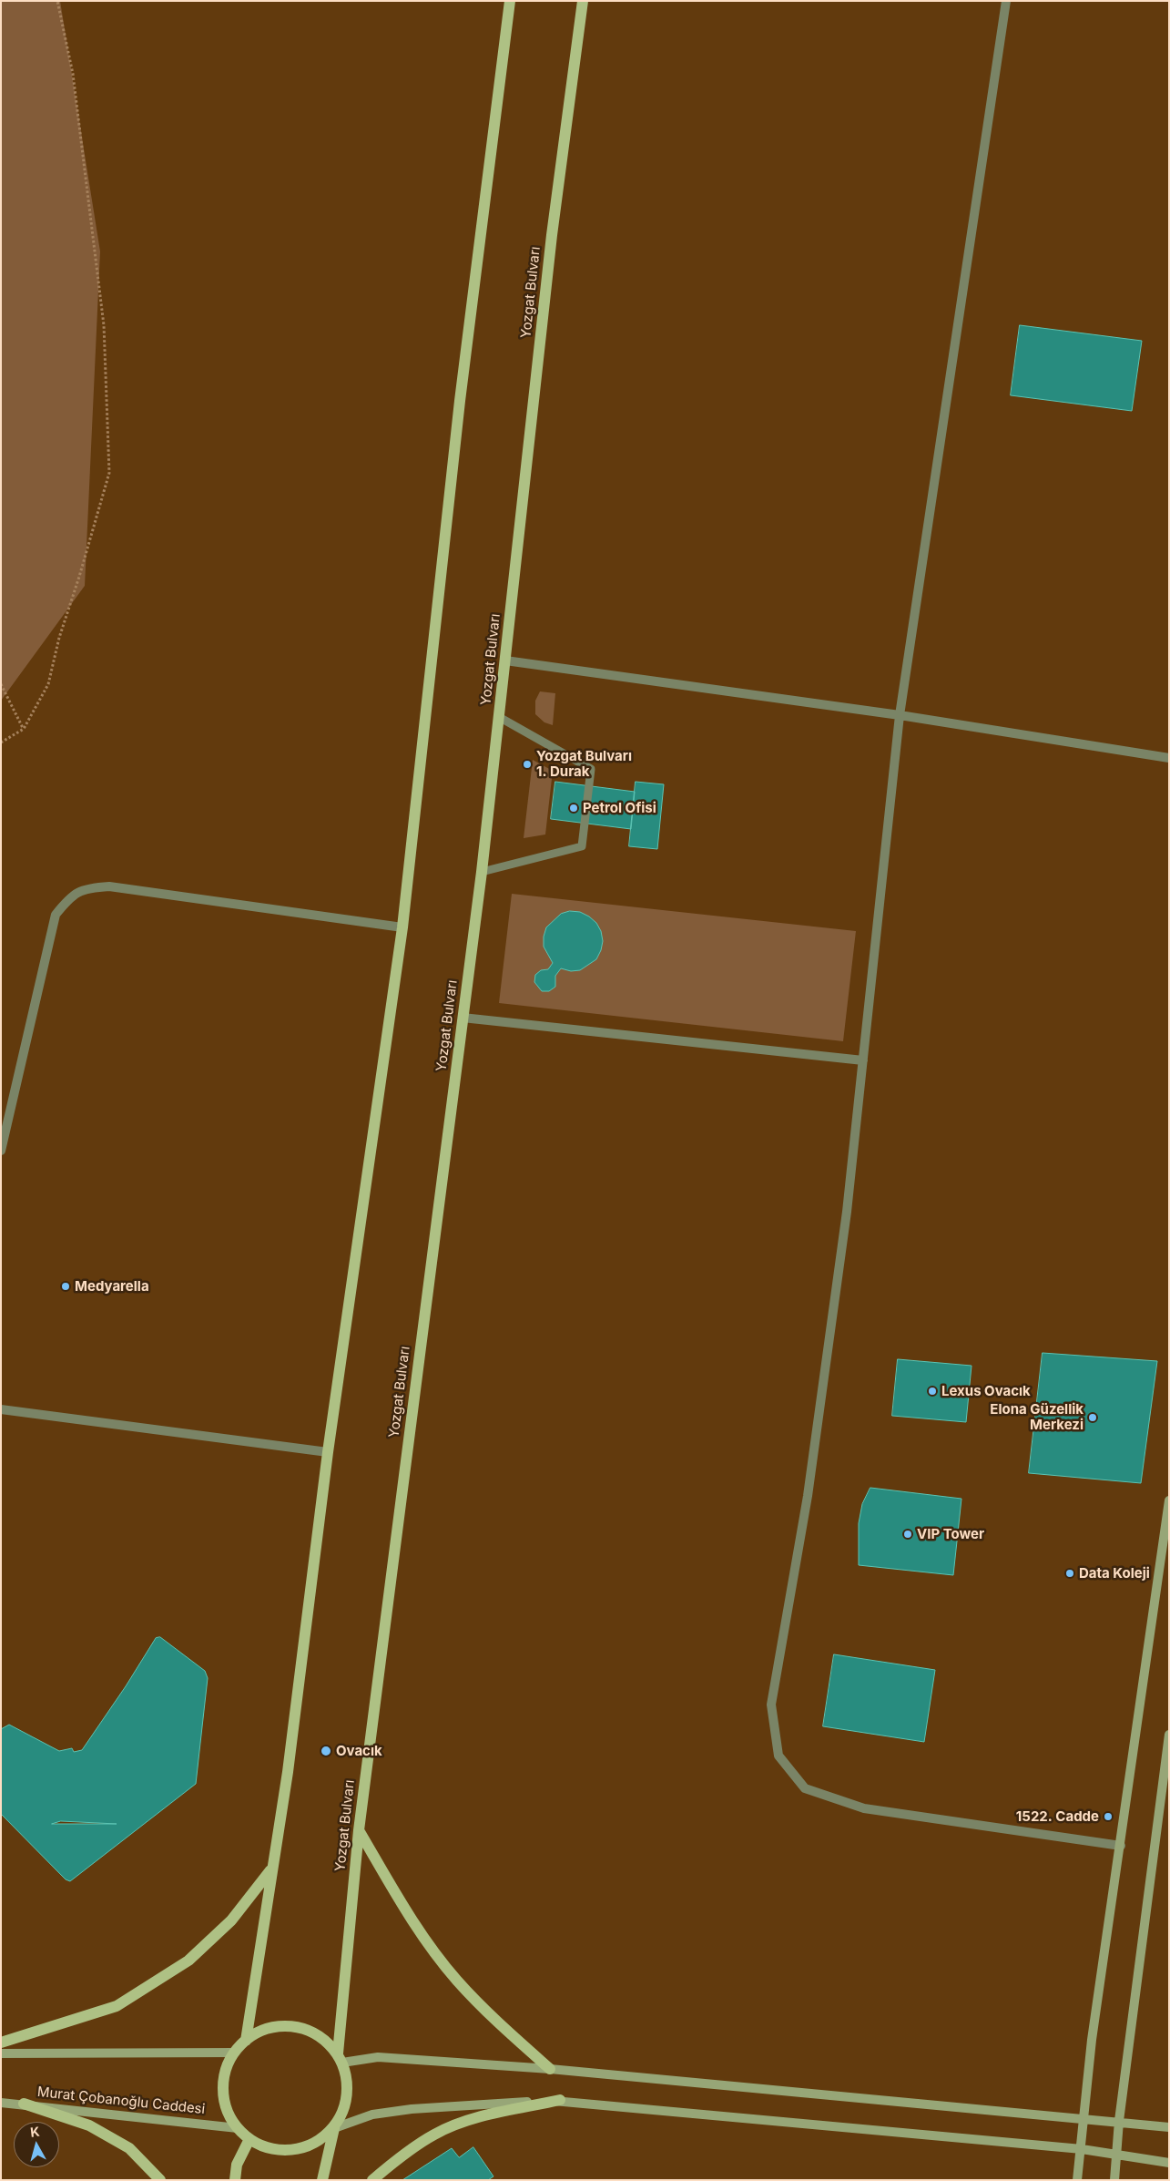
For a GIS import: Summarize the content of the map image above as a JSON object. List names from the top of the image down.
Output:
{
  "streets": {
    "main road": ["Yozgat Bulvarı", "Murat Çobanoğlu Caddesi"]
  },
  "crossings": [
    ["Yozgat Bulvarı", "Murat Çobanoğlu Caddesi"]
  ],
  "places": [
    "Yozgat Bulvarı 1. Durak",
    "Petrol Ofisi",
    "Medyarella",
    "Lexus Ovacık",
    "Elona Güzellik Merkezi",
    "VIP Tower",
    "Data Koleji",
    "Ovacık",
    "1522. Cadde"
  ],
  "north": "top"
}
